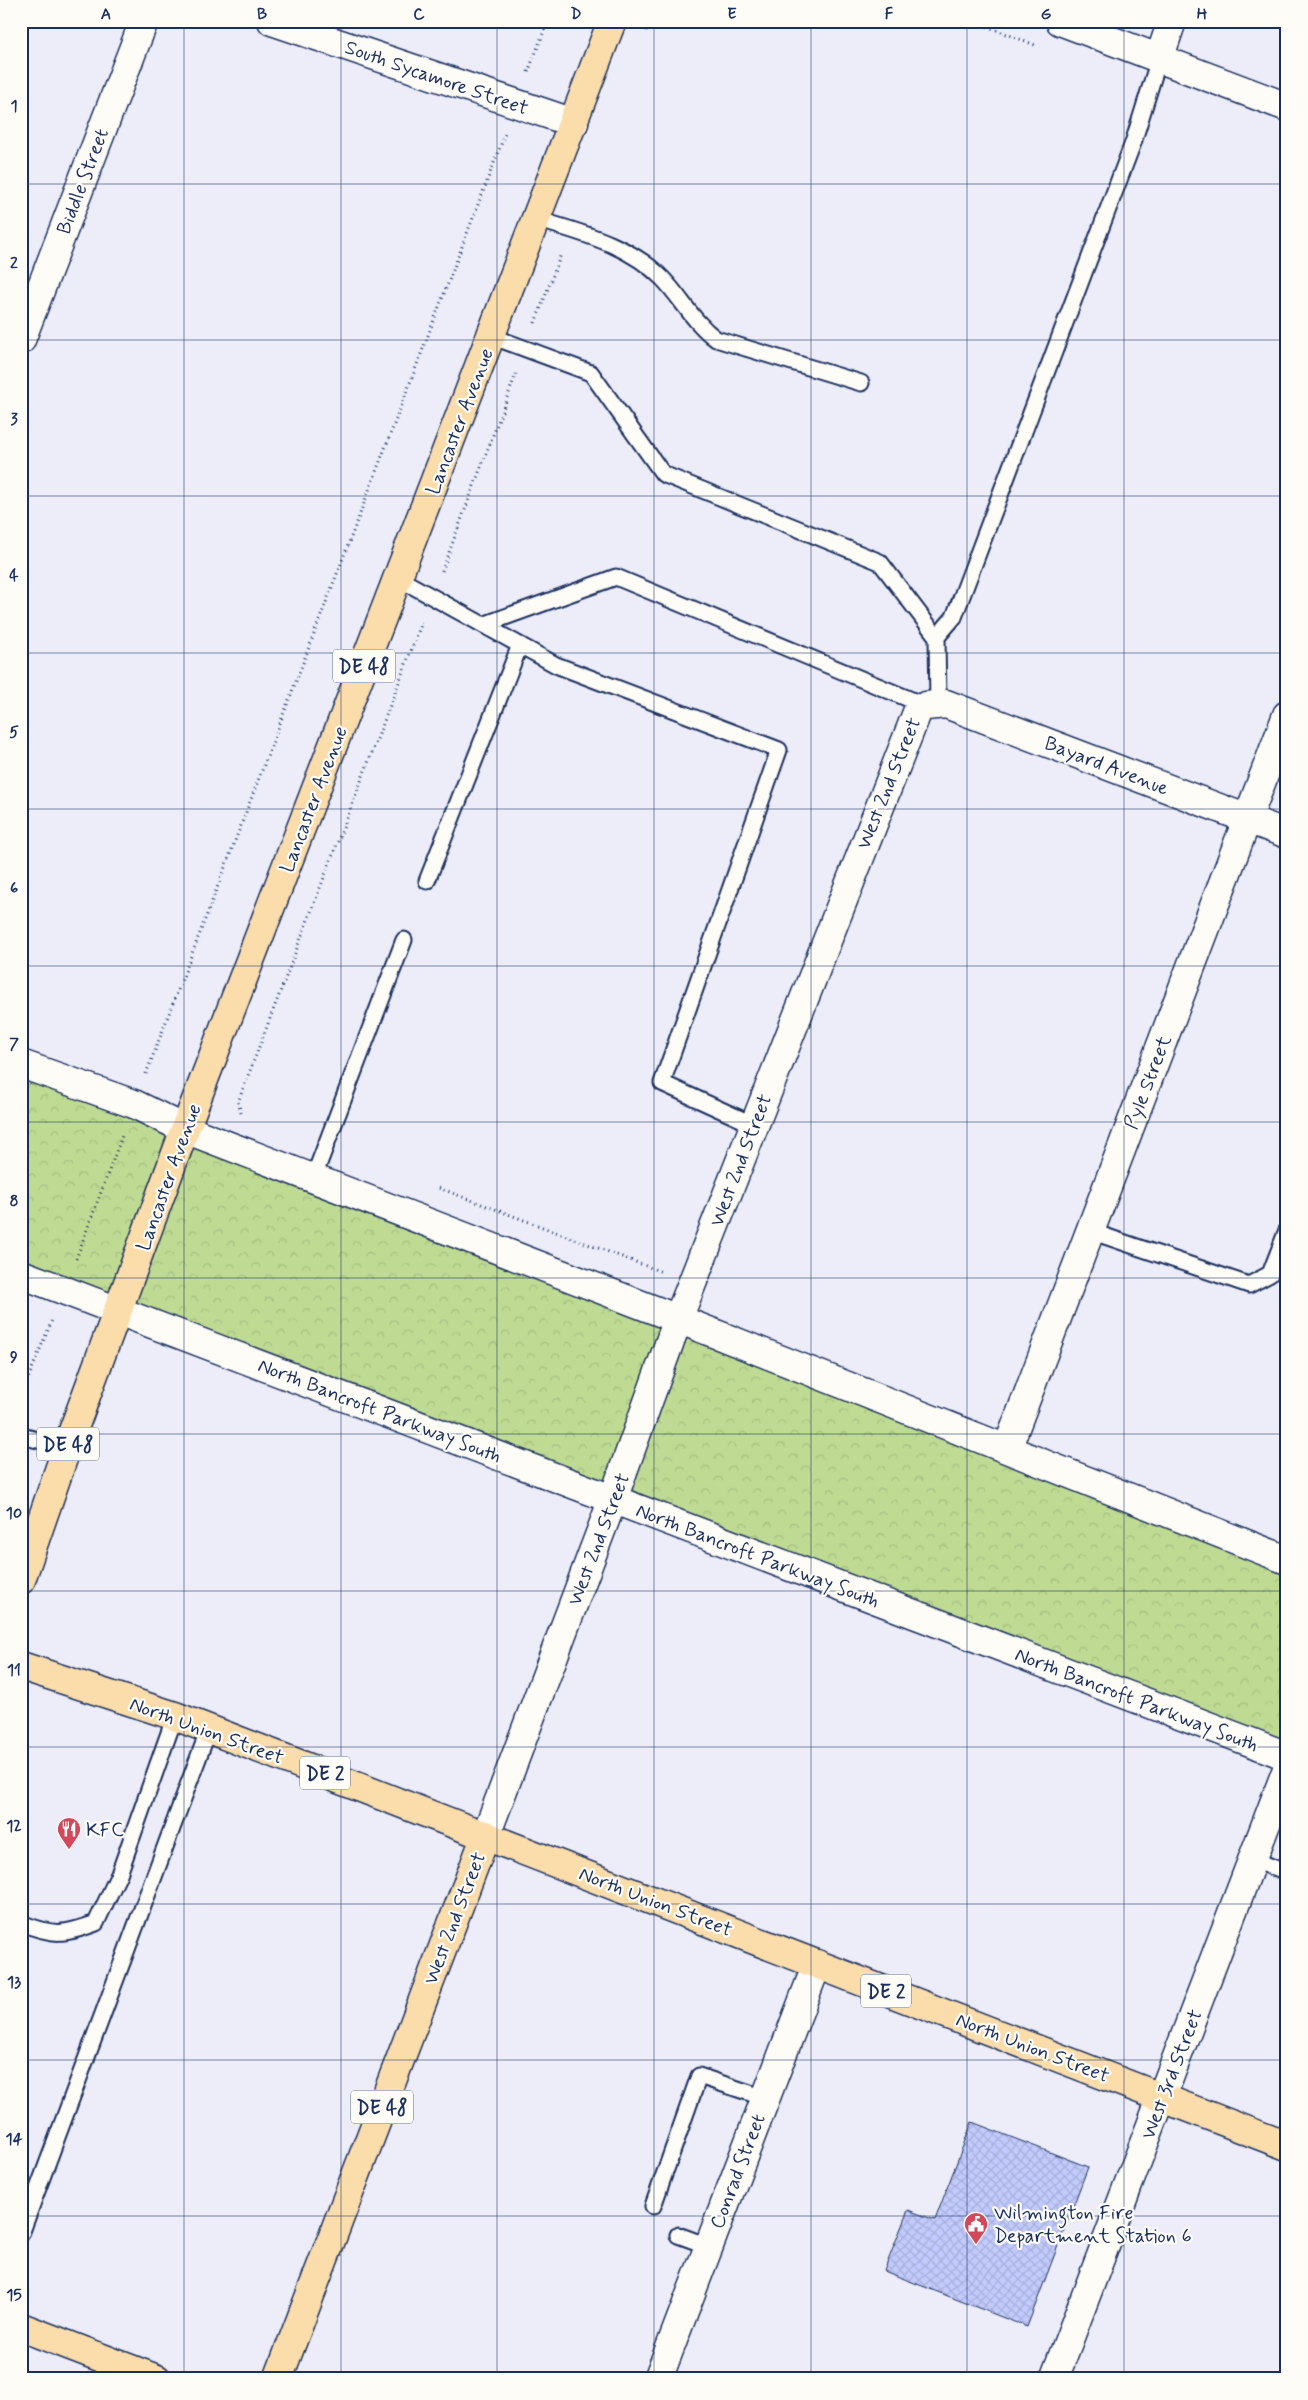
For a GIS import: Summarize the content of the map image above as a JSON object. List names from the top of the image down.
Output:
{
  "streets": {
    "main road": [
      "Lancaster Avenue",
      "DE 48",
      "West 2nd Street",
      "North Union Street",
      "DE 2"
    ],
    "street": [
      "South Sycamore Street",
      "Biddle Street",
      "Bayard Avenue",
      "Pyle Street",
      "North Bancroft Parkway South",
      "West 3rd Street",
      "Conrad Street"
    ]
  },
  "crossings": [
    ["South Sycamore Street", "Lancaster Avenue"],
    ["Lancaster Avenue", "North Bancroft Parkway South"],
    ["Bayard Avenue", "West 2nd Street"],
    ["Bayard Avenue", "Pyle Street"],
    ["West 2nd Street", "North Bancroft Parkway South"],
    ["West 2nd Street", "North Union Street"],
    ["North Union Street", "West 3rd Street"],
    ["North Union Street", "Conrad Street"]
  ],
  "places": {
    "restaurant": ["KFC"],
    "public building": ["Wilmington Fire Department Station 6"]
  },
  "grid": {
    "columns": [
      "A",
      "B",
      "C",
      "D",
      "E",
      "F",
      "G",
      "H"
    ],
    "rows": [
      "1",
      "2",
      "3",
      "4",
      "5",
      "6",
      "7",
      "8",
      "9",
      "10",
      "11",
      "12",
      "13",
      "14",
      "15"
    ]
  }
}
